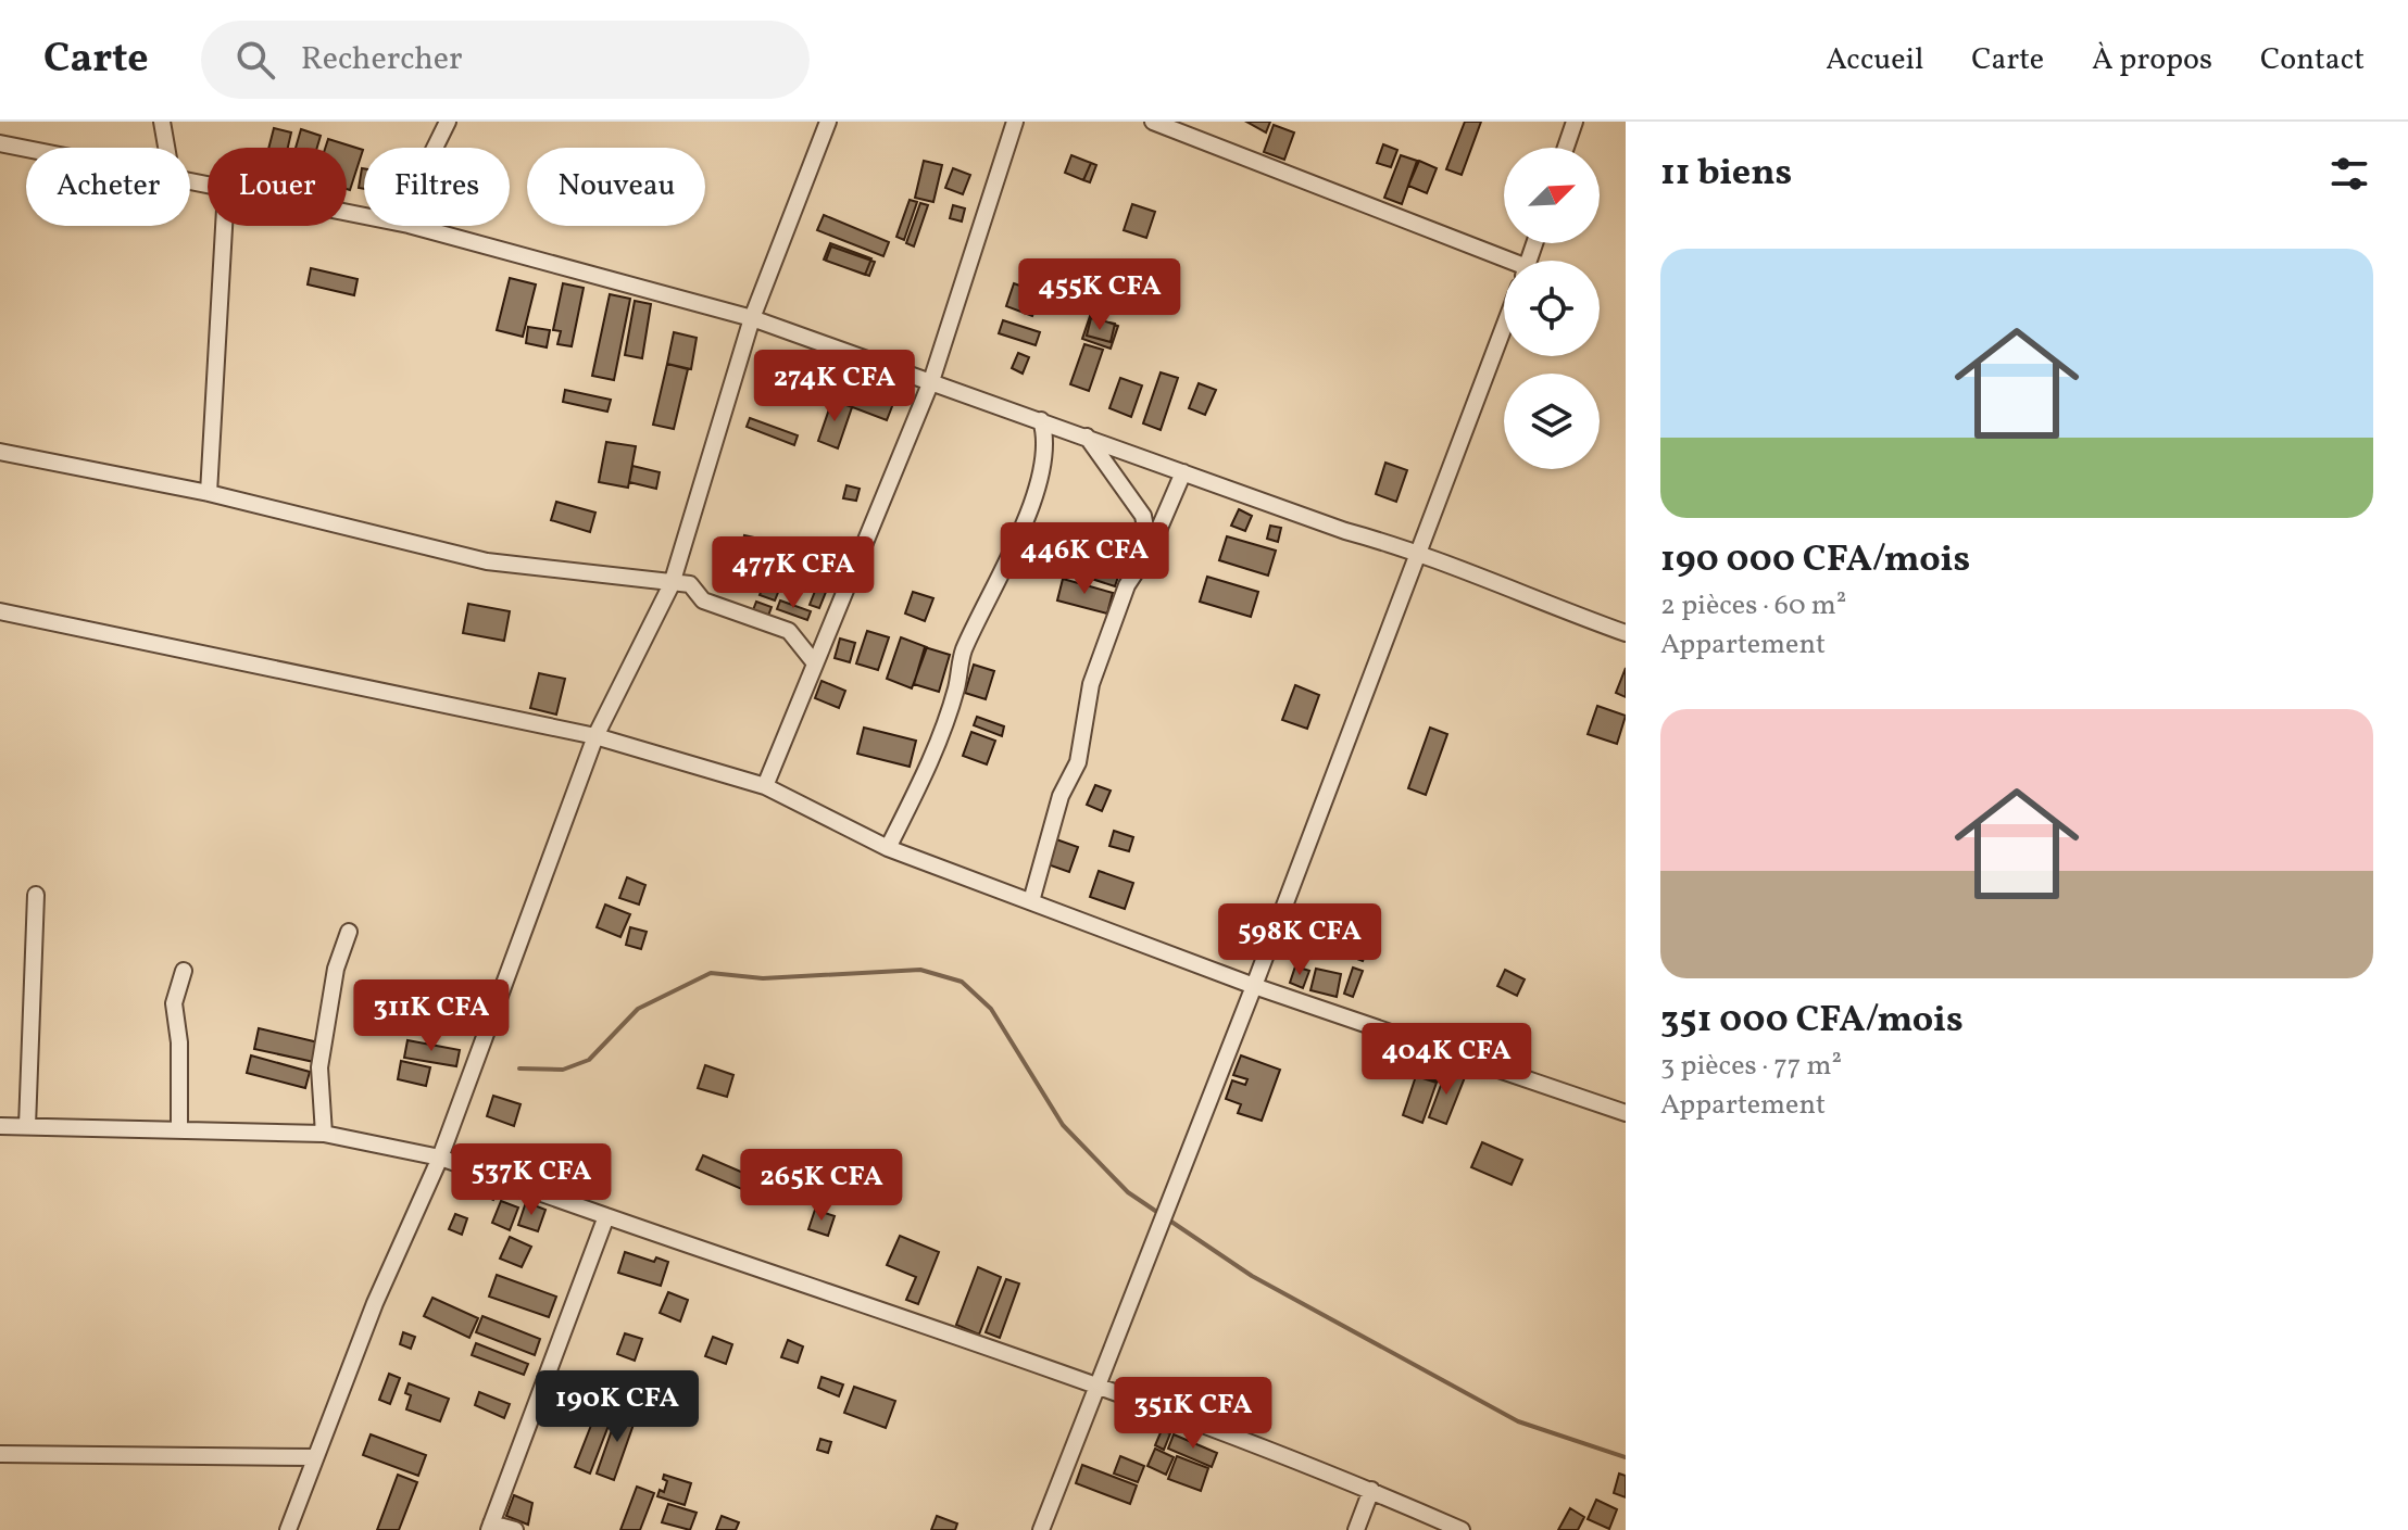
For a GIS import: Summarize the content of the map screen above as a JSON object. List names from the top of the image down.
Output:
{
  "north": "top right",
  "page": {
    "header": "Carte",
    "search": "Rechercher",
    "nav": [
      "Accueil",
      "Carte",
      "À propos",
      "Contact"
    ],
    "heading": "11 biens",
    "chip": [
      "Acheter",
      "Louer",
      "Filtres",
      "Nouveau"
    ],
    "list": [
      {
        "name": "190 000 CFA/mois",
        "note": "2 pièces · 60 m² · Appartement"
      },
      {
        "name": "351 000 CFA/mois",
        "note": "3 pièces · 77 m² · Appartement"
      }
    ],
    "price": [
      "455K CFA",
      "274K CFA",
      "446K CFA",
      "477K CFA",
      "598K CFA",
      "311K CFA",
      "404K CFA",
      "537K CFA",
      "265K CFA",
      "190K CFA",
      "351K CFA"
    ]
  }
}
